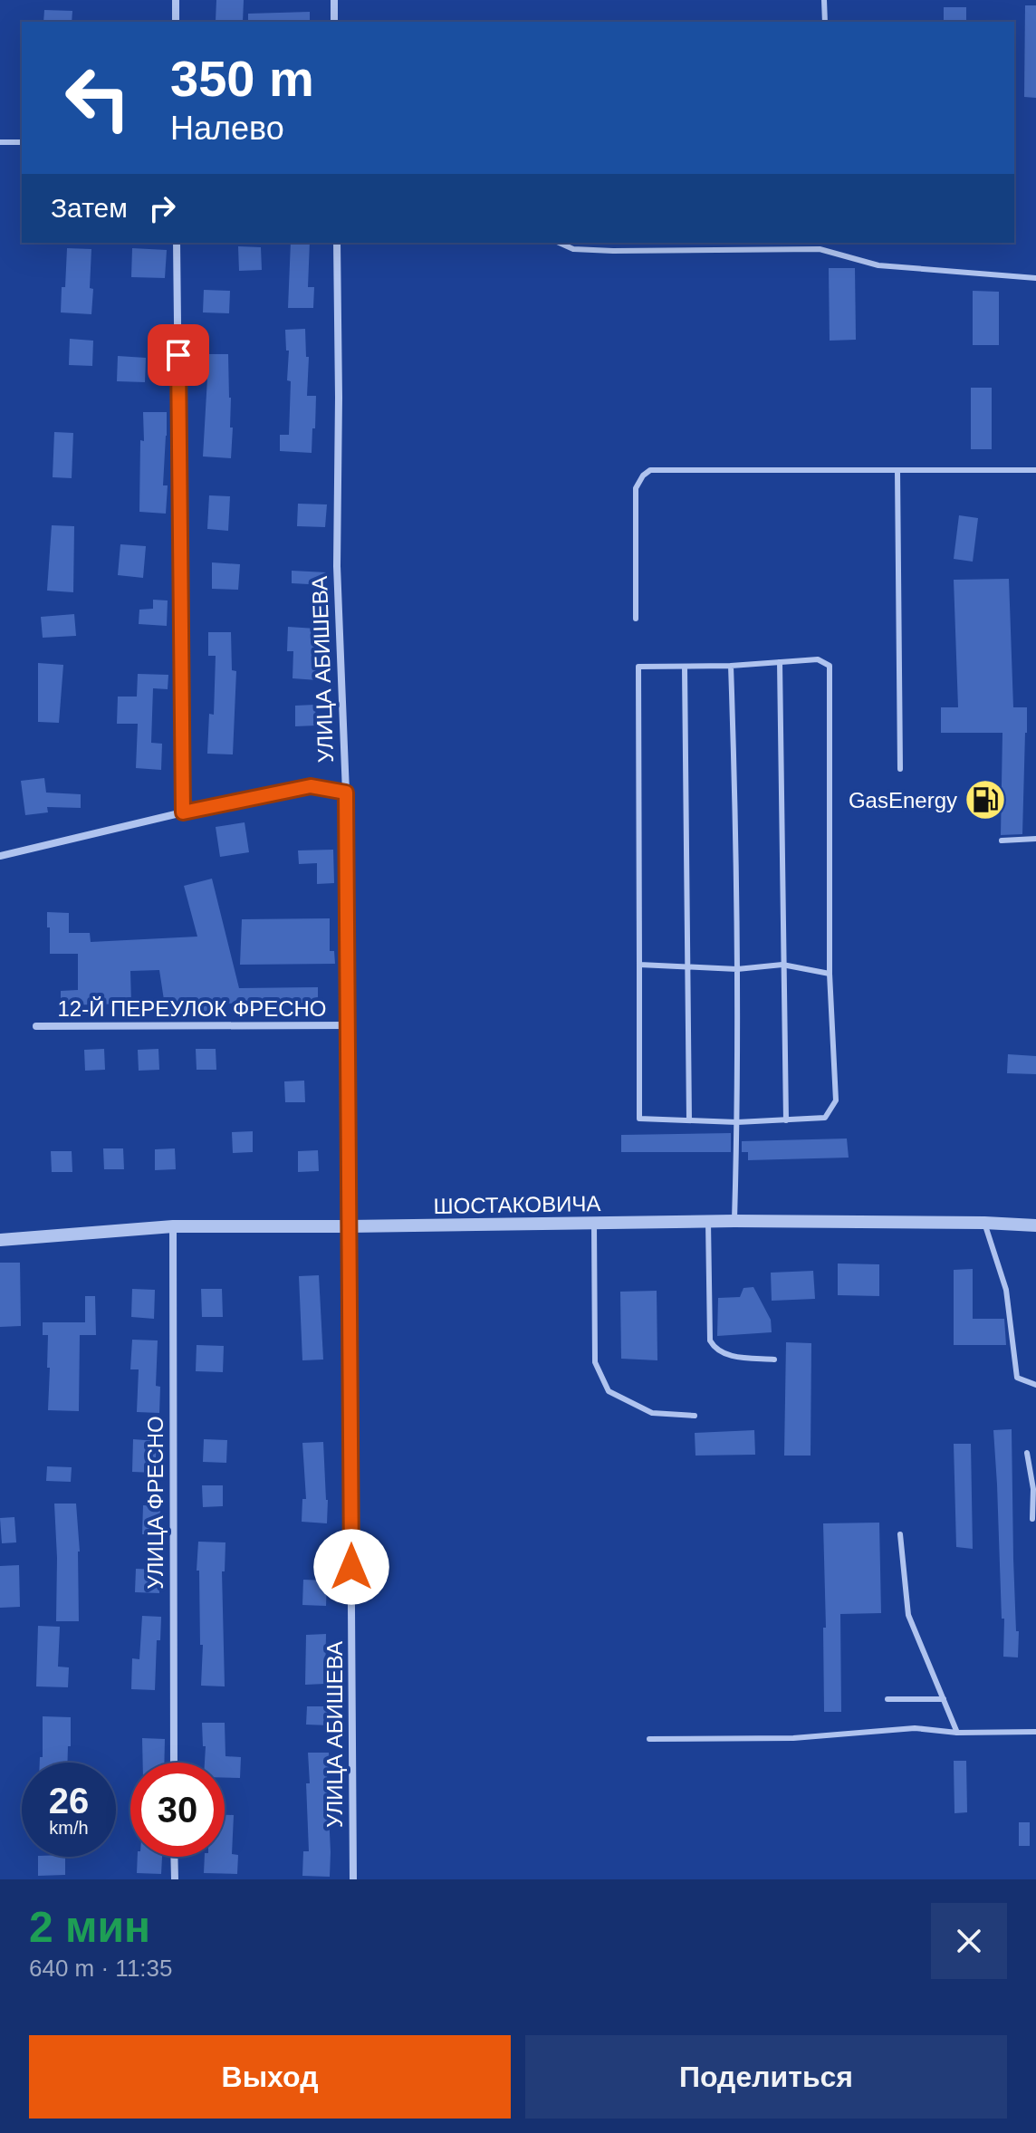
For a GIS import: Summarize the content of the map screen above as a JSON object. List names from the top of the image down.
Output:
{
  "streets": {
    "street": [
      "УЛИЦА АБИШЕВА",
      "12-Й ПЕРЕУЛОК ФРЕСНО",
      "ШОСТАКОВИЧА",
      "УЛИЦА ФРЕСНО"
    ]
  },
  "crossings": [
    ["УЛИЦА АБИШЕВА", "12-Й ПЕРЕУЛОК ФРЕСНО"],
    ["УЛИЦА АБИШЕВА", "ШОСТАКОВИЧА"],
    ["ШОСТАКОВИЧА", "УЛИЦА ФРЕСНО"]
  ],
  "places": {
    "fuel station": ["GasEnergy"]
  },
  "page": {
    "turn": ["350 m", "Налево"],
    "then": "Затем",
    "speed": "26 km/h",
    "limit": "30",
    "heading": ["2 мин", "640 m · 11:35"],
    "buttons": ["Выход", "Поделиться"]
  }
}
